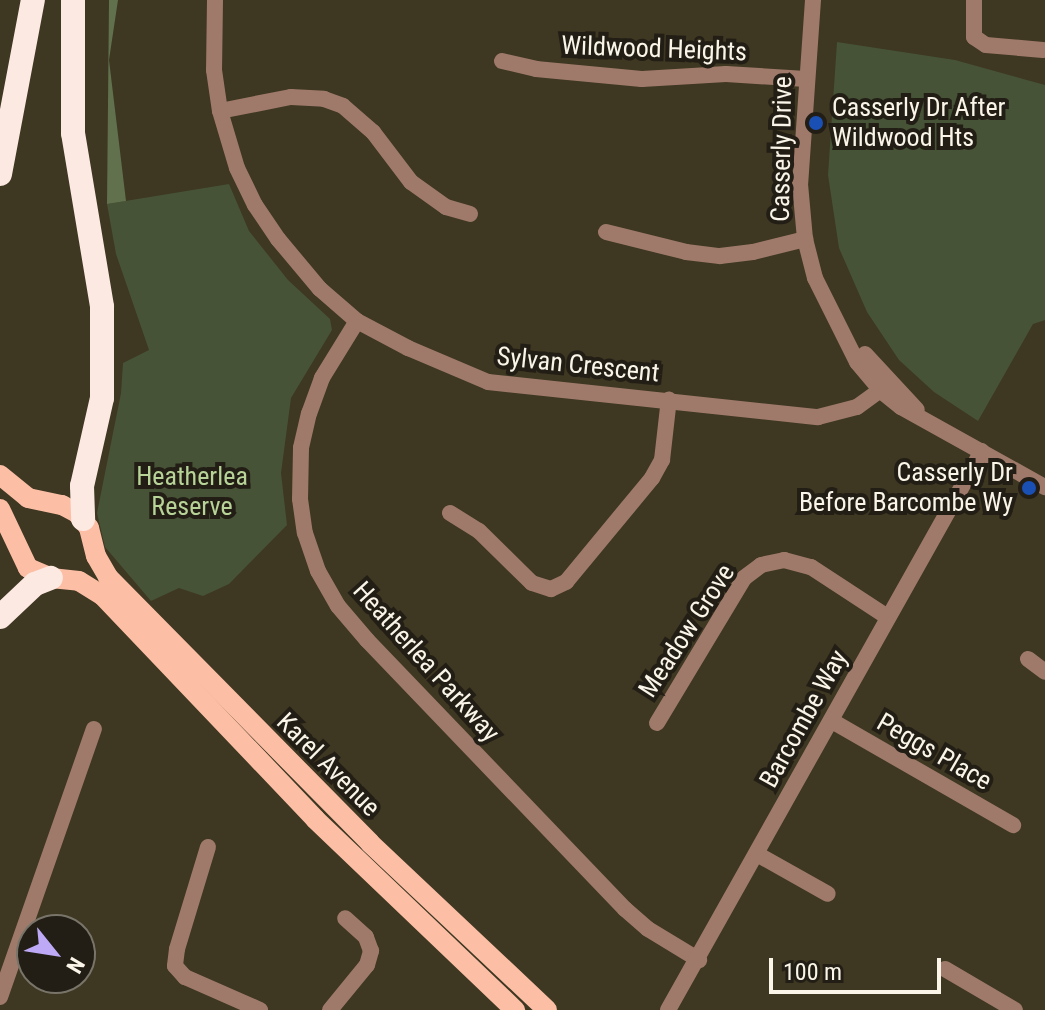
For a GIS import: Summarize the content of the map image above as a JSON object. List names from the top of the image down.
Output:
{
  "streets": {
    "main road": ["Karel Avenue"],
    "street": [
      "Wildwood Heights",
      "Casserly Drive",
      "Sylvan Crescent",
      "Meadow Grove",
      "Heatherlea Parkway",
      "Barcombe Way",
      "Peggs Place"
    ]
  },
  "crossings": [
    ["Wildwood Heights", "Casserly Drive"],
    ["Casserly Drive", "Sylvan Crescent"],
    ["Casserly Drive", "Barcombe Way"],
    ["Sylvan Crescent", "Heatherlea Parkway"],
    ["Meadow Grove", "Barcombe Way"],
    ["Heatherlea Parkway", "Barcombe Way"],
    ["Barcombe Way", "Peggs Place"]
  ],
  "parks": ["Heatherlea Reserve"],
  "places": ["Casserly Dr After Wildwood Hts", "Casserly Dr Before Barcombe Wy"],
  "scale_bar": "100 m",
  "north": "bottom right"
}
